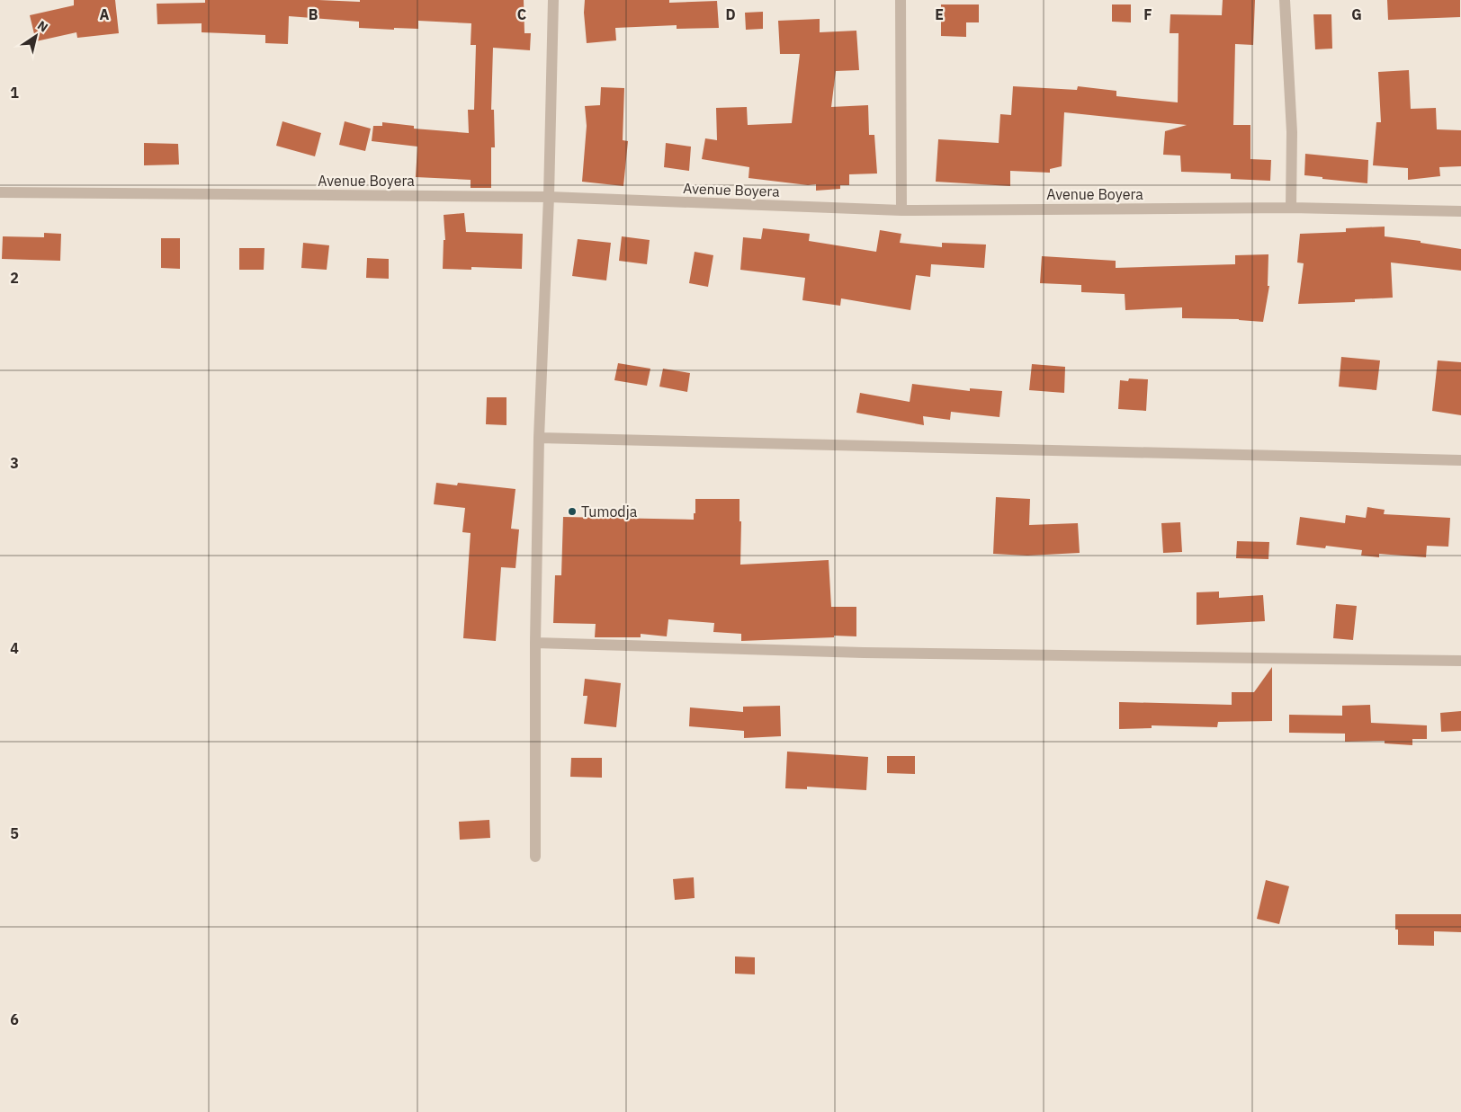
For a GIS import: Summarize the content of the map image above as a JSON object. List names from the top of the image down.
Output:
{
  "streets": {
    "street": ["Avenue Boyera"]
  },
  "places": ["Tumodja"],
  "north": "top right",
  "grid": {
    "columns": [
      "A",
      "B",
      "C",
      "D",
      "E",
      "F",
      "G"
    ],
    "rows": [
      "1",
      "2",
      "3",
      "4",
      "5",
      "6"
    ]
  }
}
